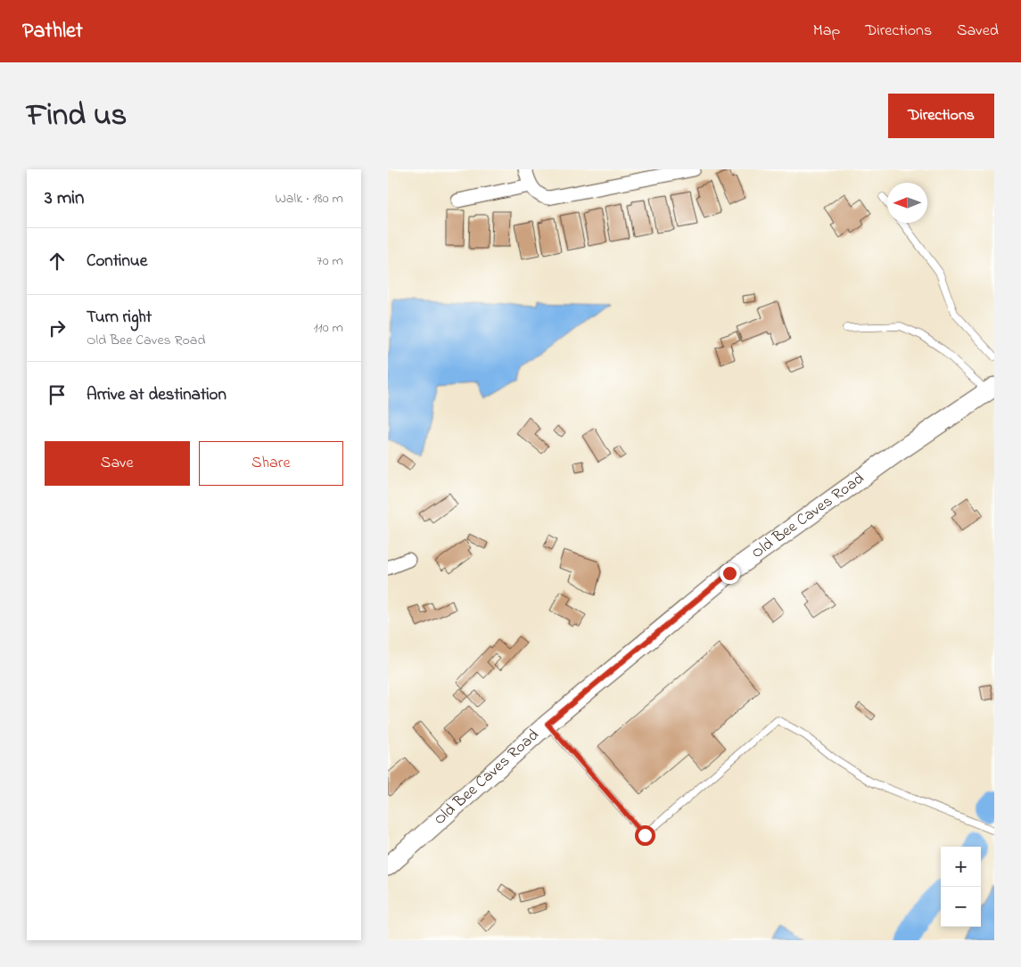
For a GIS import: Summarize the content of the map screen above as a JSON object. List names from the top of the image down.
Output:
{
  "streets": {
    "street": ["Old Bee Caves Road"]
  },
  "north": "left",
  "page": {
    "header": "Pathlet",
    "nav": ["Map", "Directions", "Saved"],
    "title": "Find us",
    "buttons": [
      "Directions",
      ["Save", "Share"]
    ],
    "heading": ["3 min", "Walk · 180 m"],
    "list": [
      ["Continue", "70 m"],
      ["Turn right", "Old Bee Caves Road", "110 m"],
      "Arrive at destination"
    ],
    "map_buttons": ["+", "−"]
  }
}
